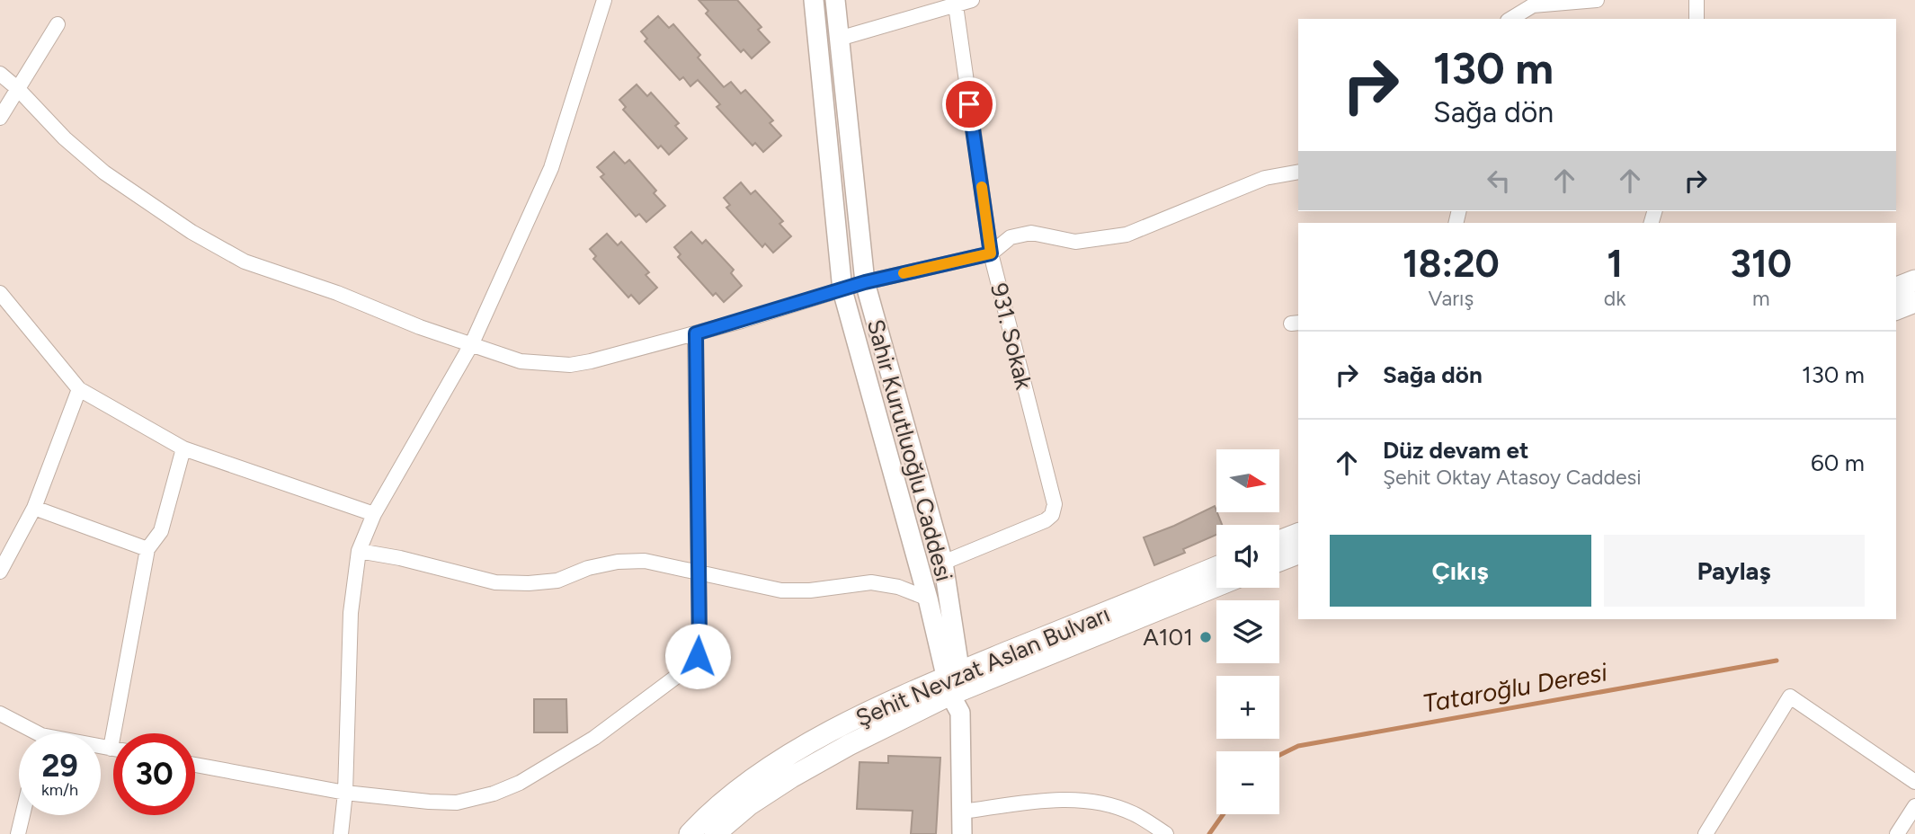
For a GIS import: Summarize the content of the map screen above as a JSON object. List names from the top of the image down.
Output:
{
  "streets": {
    "main road": ["Şehit Nevzat Aslan Bulvarı"],
    "street": ["931. Sokak", "Sahir Kurutluoğlu Caddesi"]
  },
  "crossings": [
    ["931. Sokak", "Sahir Kurutluoğlu Caddesi"],
    ["Sahir Kurutluoğlu Caddesi", "Şehit Nevzat Aslan Bulvarı"]
  ],
  "water": ["Tataroğlu Deresi"],
  "places": ["A101"],
  "north": "right",
  "page": {
    "turn": ["130 m", "Sağa dön"],
    "eta": [
      "18:20",
      "Varış",
      "1",
      "dk",
      "310",
      "m"
    ],
    "list": [
      {
        "name": "Sağa dön",
        "value": "130 m"
      },
      {
        "name": "Düz devam et",
        "note": "Şehit Oktay Atasoy Caddesi",
        "value": "60 m"
      }
    ],
    "map_buttons": ["+", "−"],
    "buttons": ["Çıkış", "Paylaş"],
    "speed": "29 km/h",
    "limit": "30"
  }
}
